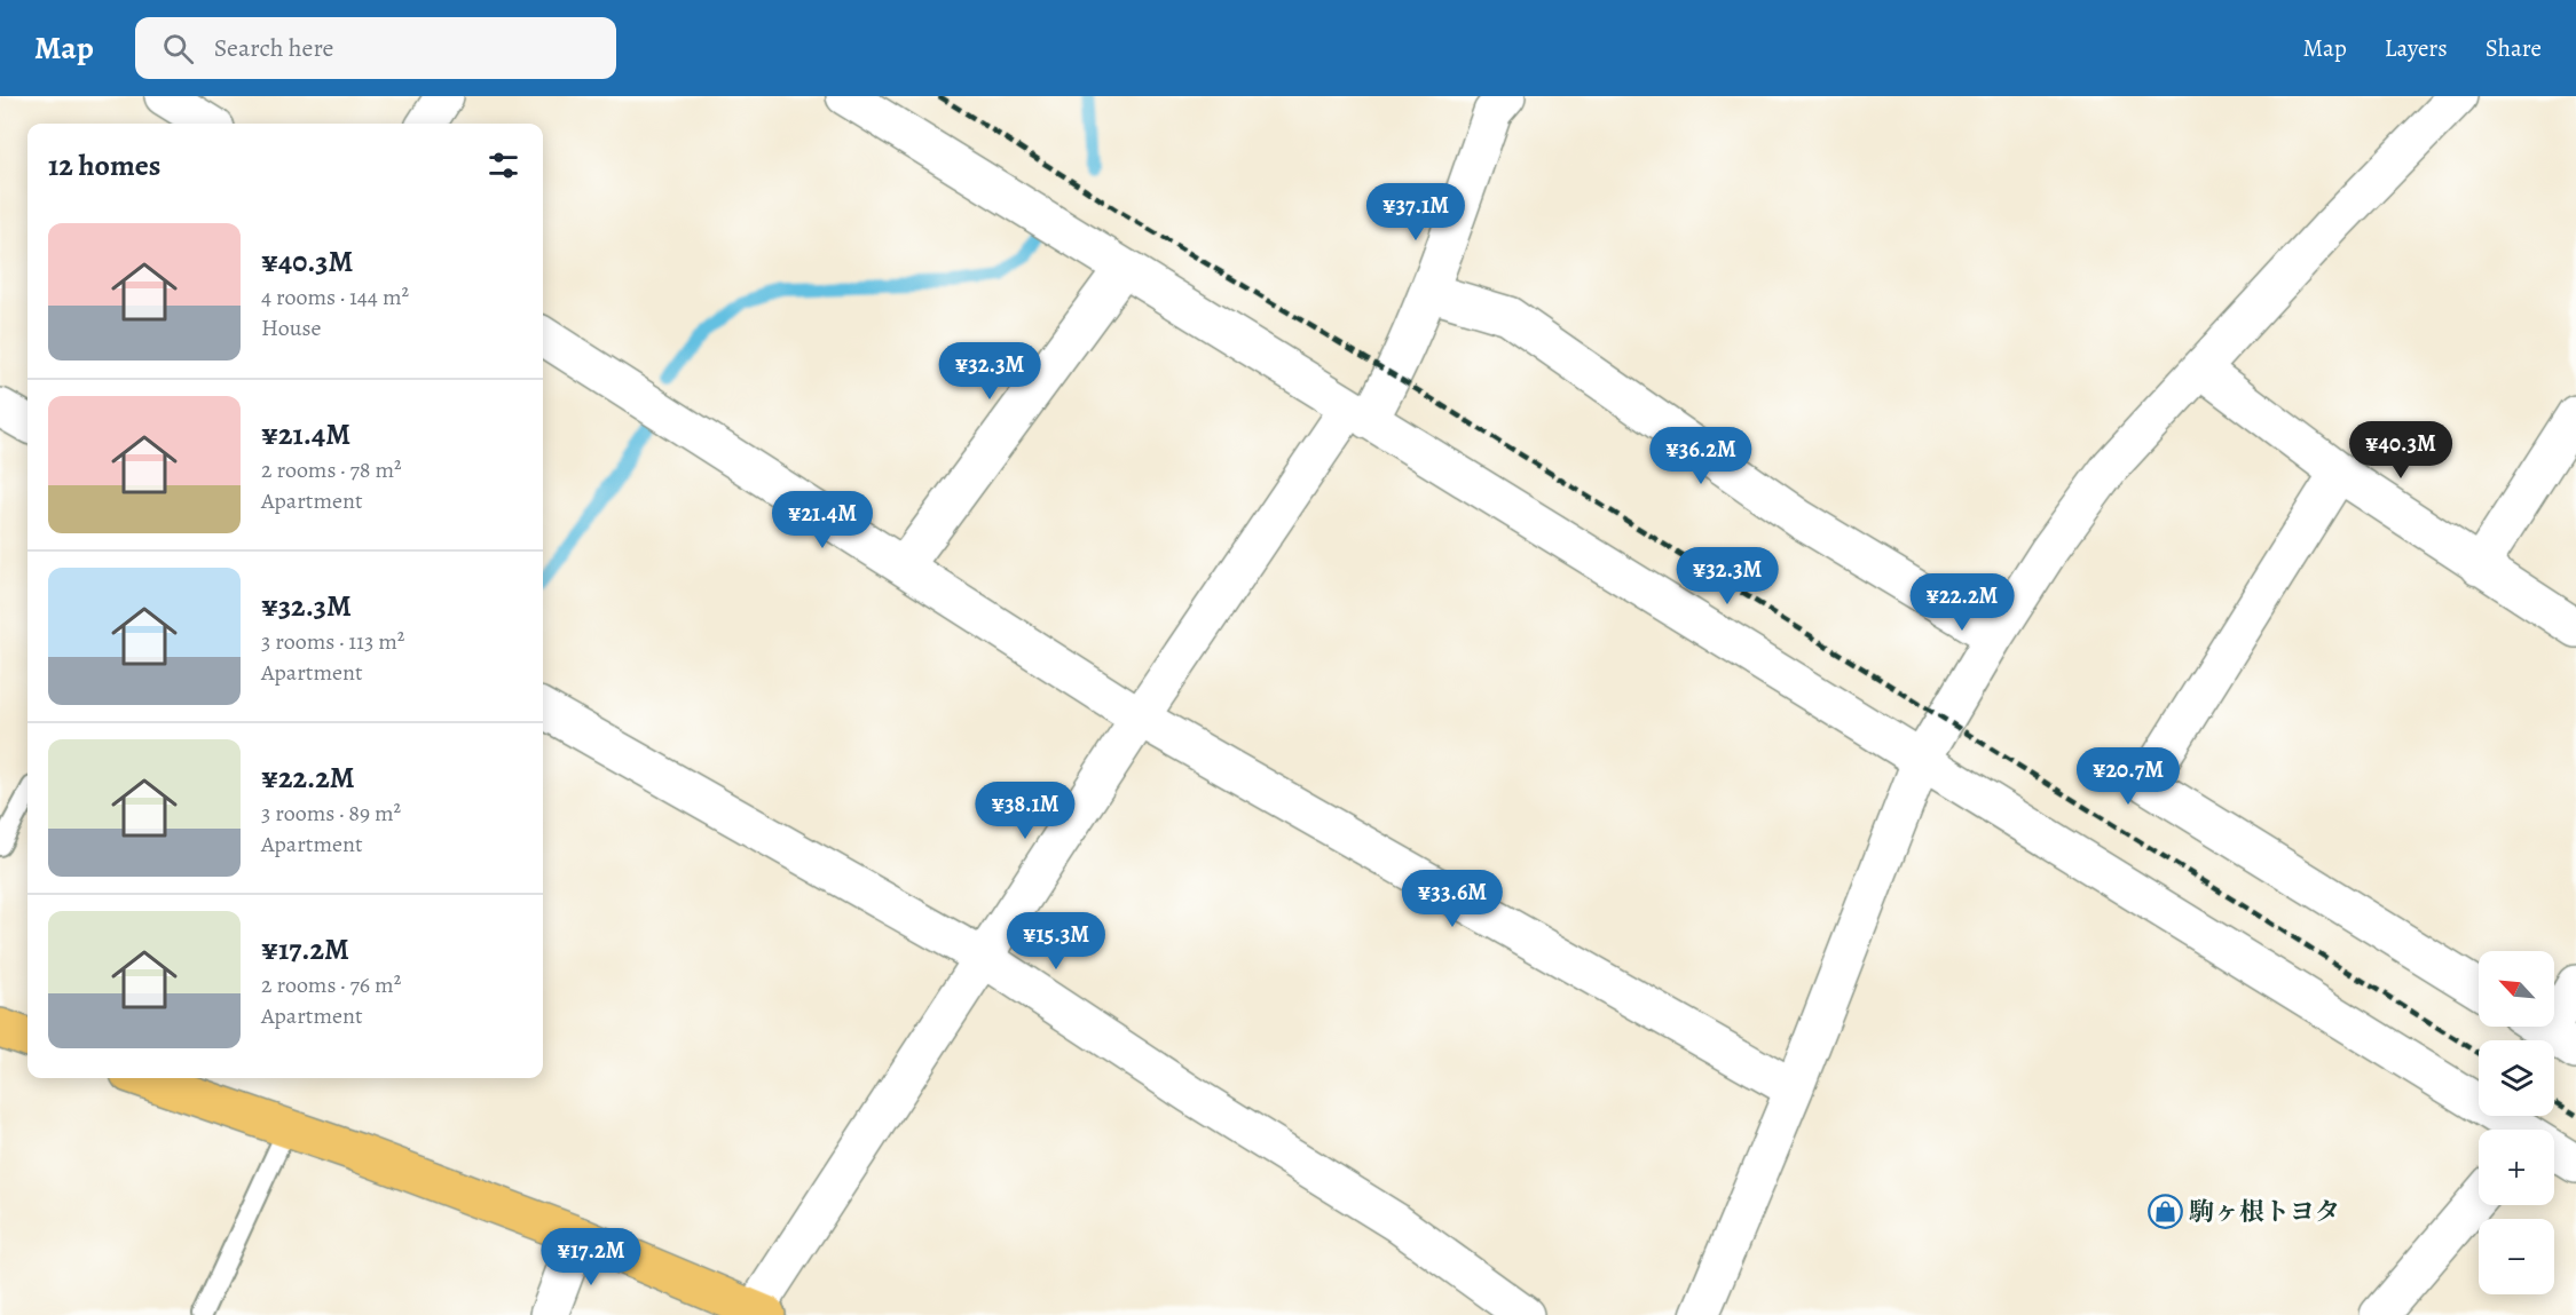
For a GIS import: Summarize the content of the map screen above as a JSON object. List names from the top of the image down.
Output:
{
  "places": {
    "shop": ["駒ヶ根トヨタ"]
  },
  "north": "top left",
  "page": {
    "header": "Map",
    "search": "Search here",
    "nav": ["Map", "Layers", "Share"],
    "heading": "12 homes",
    "price": [
      "¥37.1M",
      "¥32.3M",
      "¥40.3M",
      "¥36.2M",
      "¥21.4M",
      "¥32.3M",
      "¥22.2M",
      "¥20.7M",
      "¥38.1M",
      "¥33.6M",
      "¥15.3M",
      "¥17.2M"
    ],
    "list": [
      {
        "name": "¥40.3M",
        "note": "4 rooms · 144 m² · House"
      },
      {
        "name": "¥21.4M",
        "note": "2 rooms · 78 m² · Apartment"
      },
      {
        "name": "¥32.3M",
        "note": "3 rooms · 113 m² · Apartment"
      },
      {
        "name": "¥22.2M",
        "note": "3 rooms · 89 m² · Apartment"
      },
      {
        "name": "¥17.2M",
        "note": "2 rooms · 76 m² · Apartment"
      }
    ],
    "map_buttons": ["+", "−"]
  }
}
